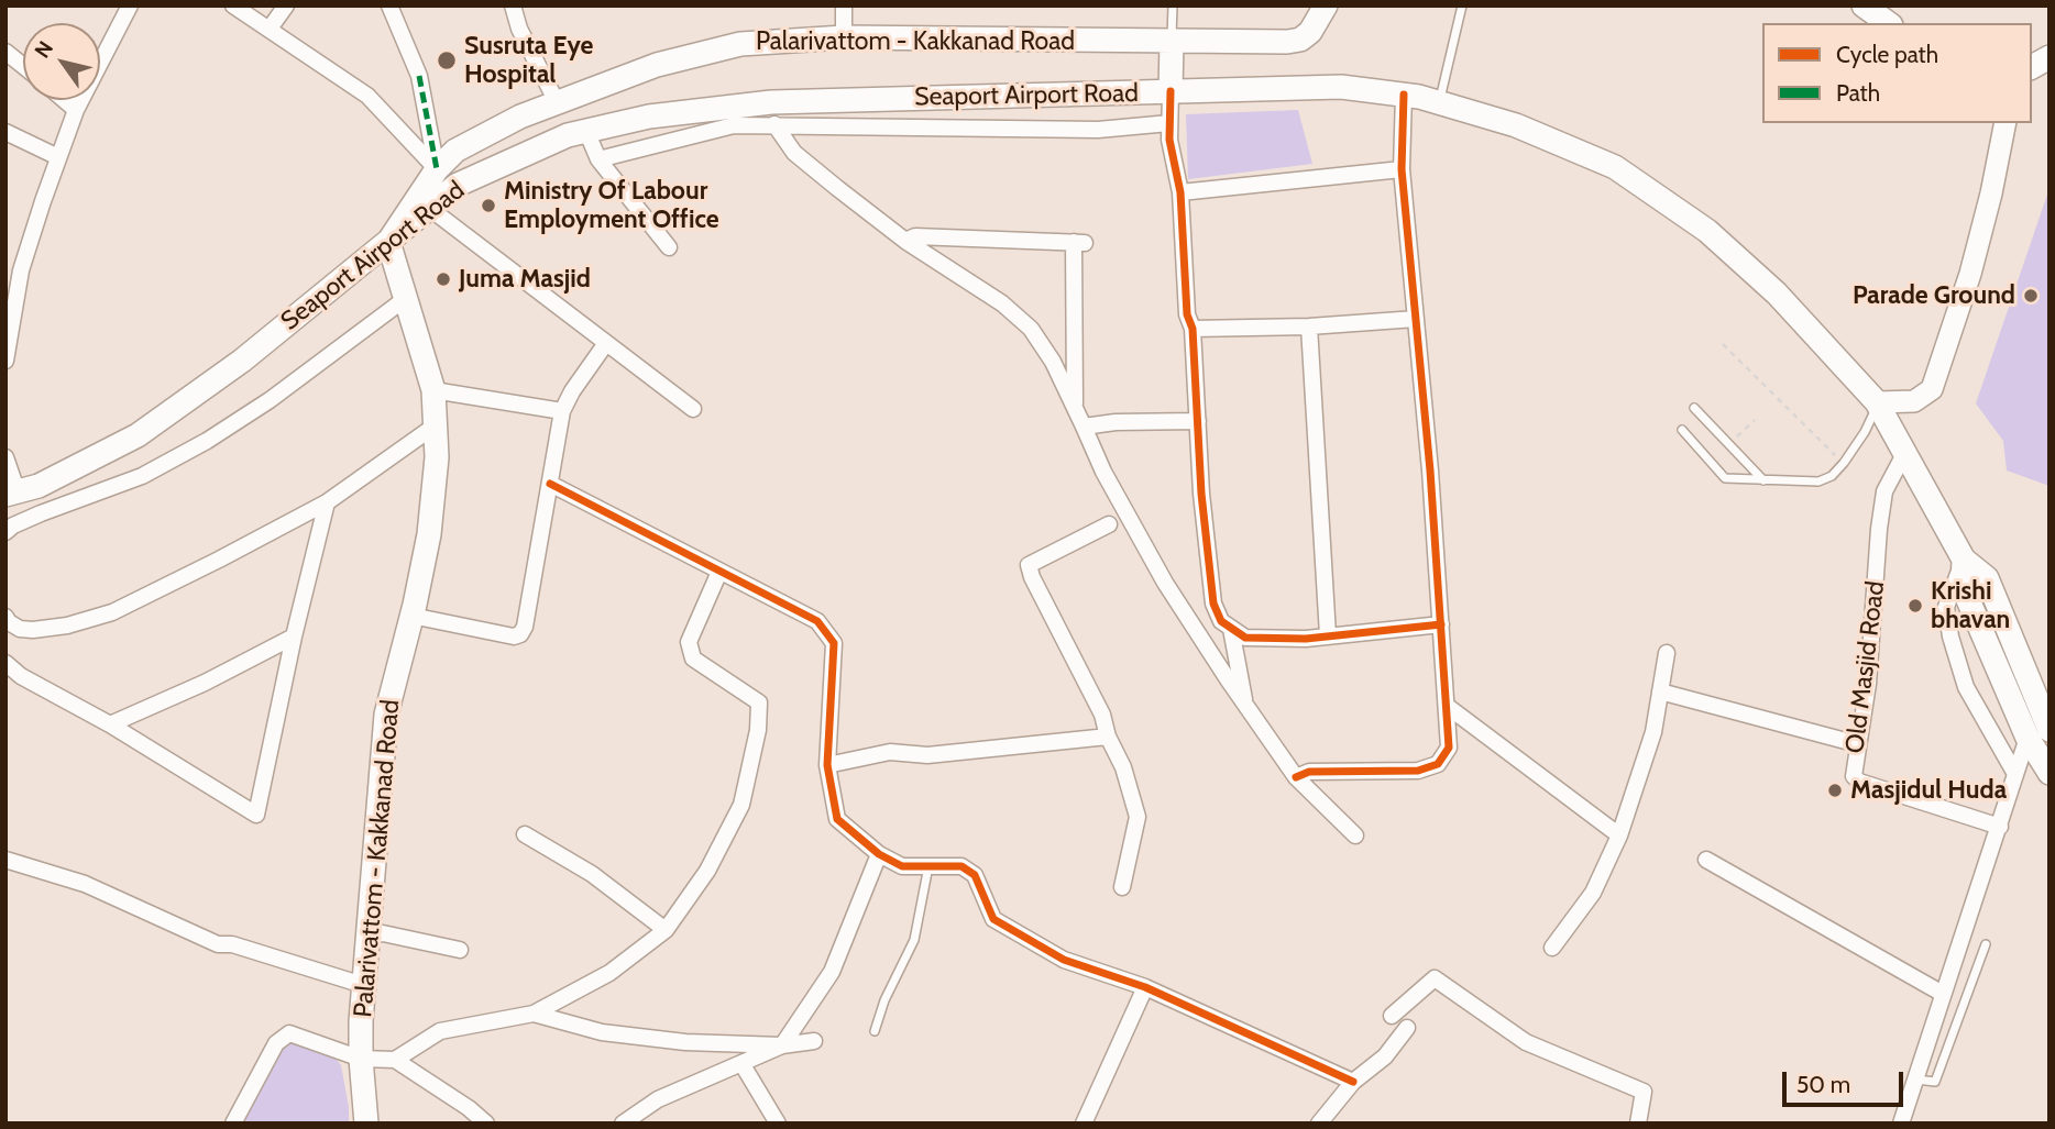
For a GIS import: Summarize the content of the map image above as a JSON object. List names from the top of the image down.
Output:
{
  "streets": {
    "main road": ["Palarivattom - Kakkanad Road", "Seaport Airport Road"],
    "street": ["Old Masjid Road"]
  },
  "crossings": [
    ["Palarivattom - Kakkanad Road", "Seaport Airport Road"],
    ["Seaport Airport Road", "Old Masjid Road"]
  ],
  "places": [
    "Susruta Eye Hospital",
    "Ministry Of Labour Employment Office",
    "Juma Masjid",
    "Parade Ground",
    "Krishi bhavan",
    "Masjidul Huda"
  ],
  "legend": ["Cycle path", "Path"],
  "scale_bar": "50 m",
  "north": "top left"
}
